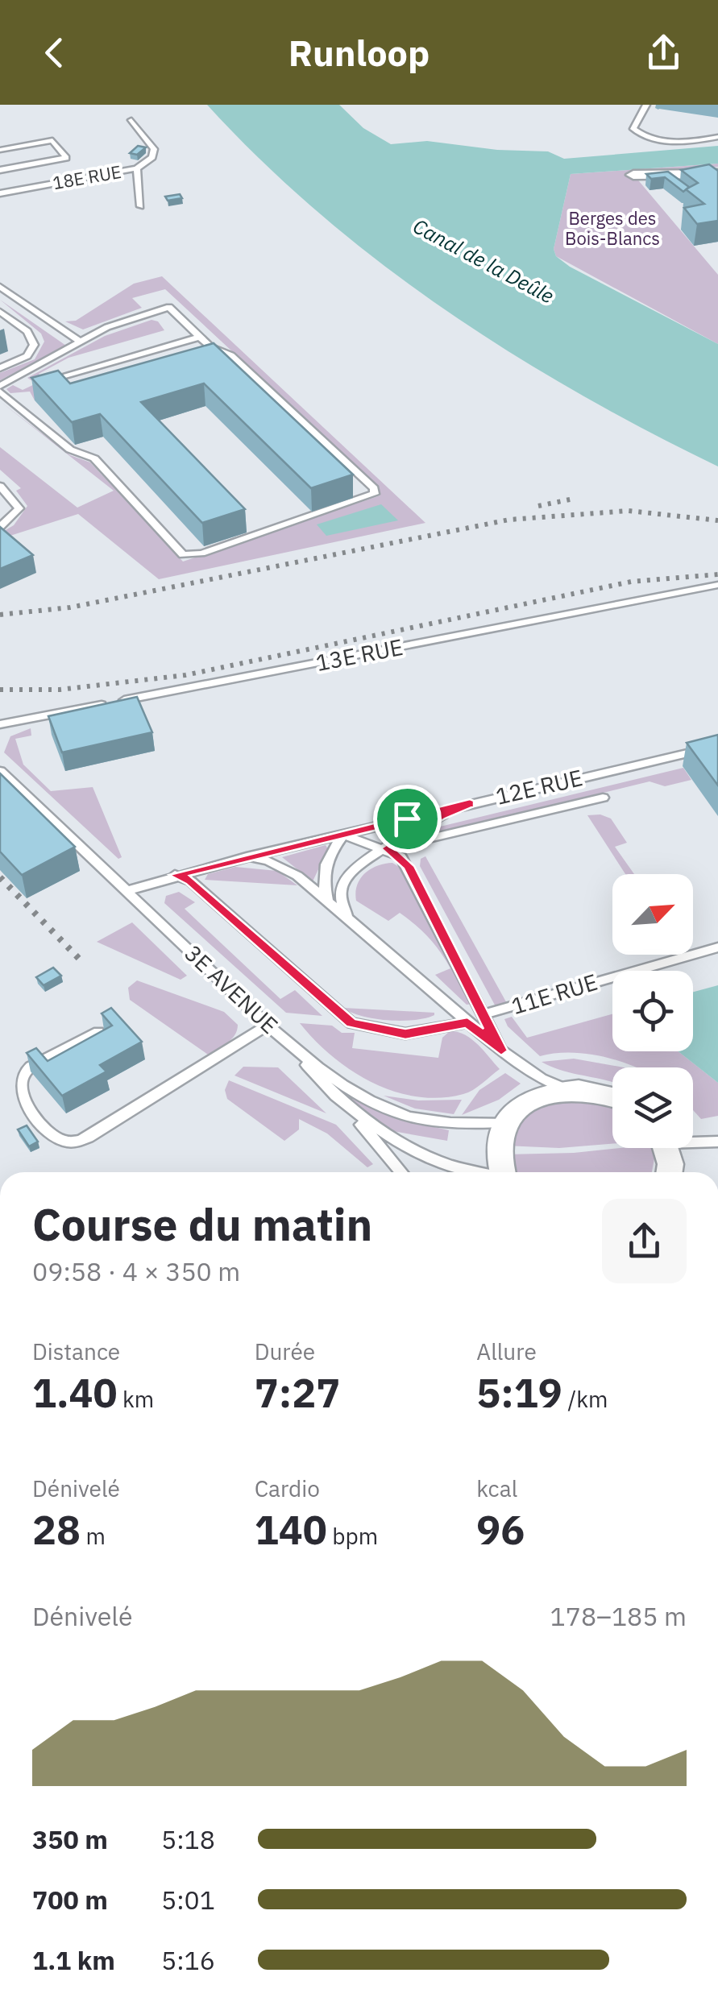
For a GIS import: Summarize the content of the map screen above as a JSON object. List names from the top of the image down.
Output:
{
  "streets": {
    "lane": [
      "18E RUE",
      "13E RUE",
      "12E RUE",
      "3E AVENUE",
      "11E RUE"
    ]
  },
  "crossings": [
    ["12E RUE", "3E AVENUE"]
  ],
  "water": ["Canal de la Deûle"],
  "parks": ["Berges des Bois-Blancs"],
  "north": "top right",
  "page": {
    "header": "Runloop",
    "heading": ["Course du matin", "09:58 · 4 × 350 m"],
    "stats": [
      ["Distance", "1.40 km"],
      ["Durée", "7:27"],
      ["Allure", "5:19 /km"],
      ["Dénivelé", "28 m"],
      ["Cardio", "140 bpm"],
      ["kcal", "96"]
    ],
    "chart": ["Dénivelé", "178–185 m"],
    "list": [
      {
        "name": "350 m",
        "note": "5:18"
      },
      {
        "name": "700 m",
        "note": "5:01"
      },
      {
        "name": "1.1 km",
        "note": "5:16"
      }
    ]
  }
}
